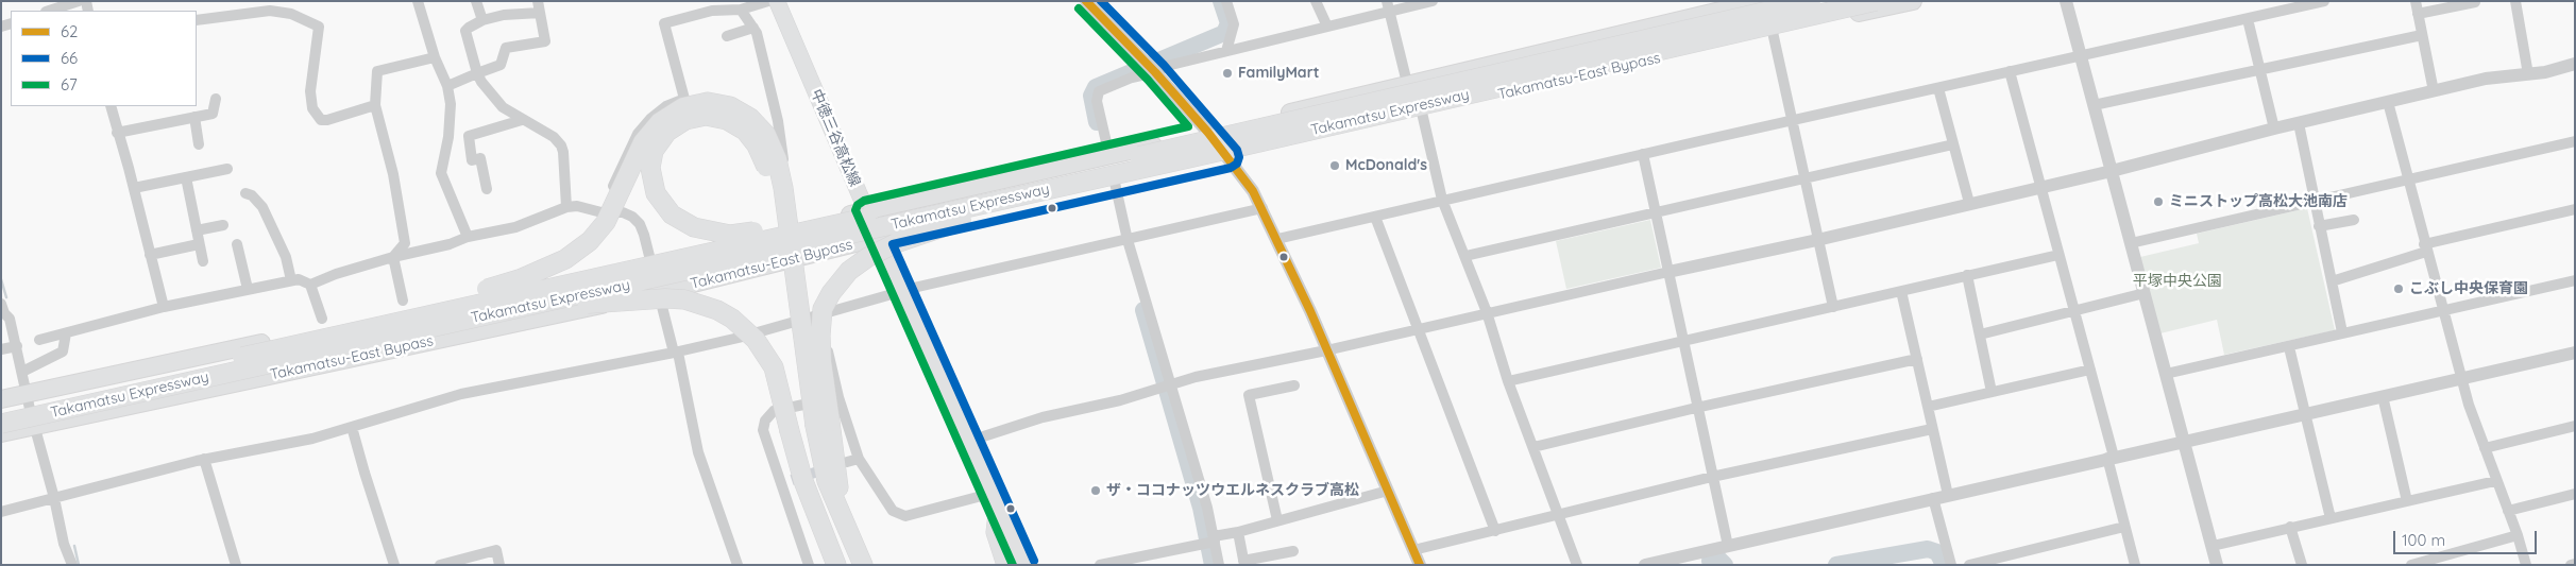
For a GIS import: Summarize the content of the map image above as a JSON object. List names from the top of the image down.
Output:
{
  "streets": {
    "highway": ["Takamatsu-East Bypass", "Takamatsu Expressway"],
    "main road": ["中徳三谷高松線"]
  },
  "crossings": [
    ["Takamatsu-East Bypass", "中徳三谷高松線"]
  ],
  "parks": ["平塚中央公園"],
  "places": [
    "FamilyMart",
    "McDonald's",
    "ミニストップ高松大池南店",
    "こぶし中央保育園",
    "ザ・ココナッツウエルネスクラブ高松"
  ],
  "lines": ["transit line 62", "transit line 66", "transit line 67"],
  "legend": ["62", "66", "67"],
  "scale_bar": "100 m"
}
